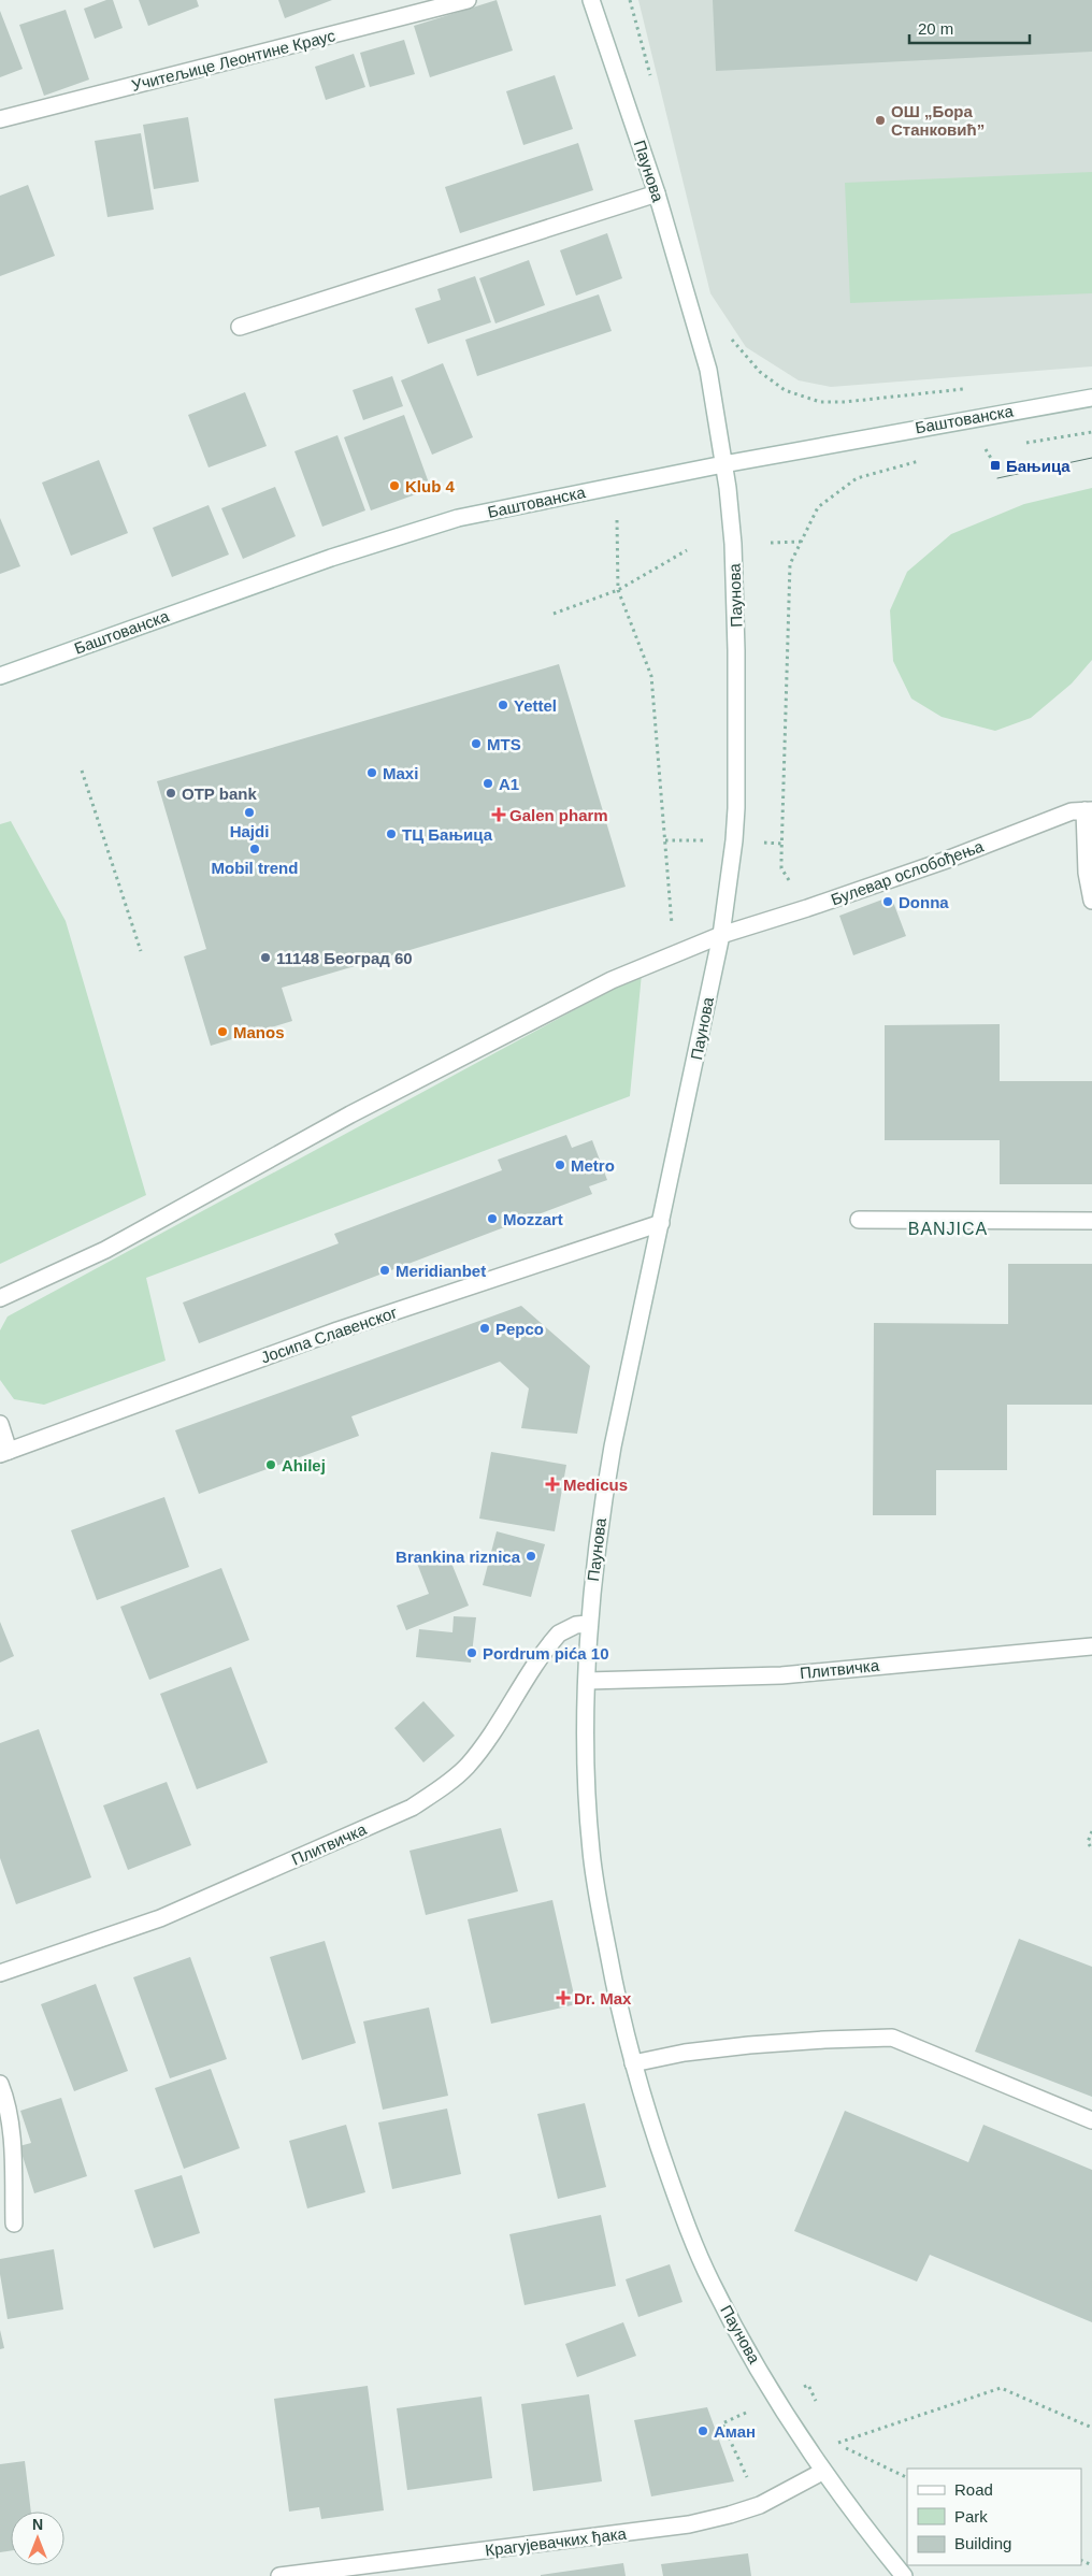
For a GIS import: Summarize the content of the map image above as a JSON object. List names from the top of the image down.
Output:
{
  "streets": {
    "street": [
      "Учитељице Леонтине Краус",
      "Паунова",
      "Баштованска",
      "Булевар ослобођења",
      "Јосипа Славенског",
      "Плитвичка",
      "Крагујевачких ђака"
    ]
  },
  "crossings": [
    ["Паунова", "Баштованска"],
    ["Паунова", "Булевар ослобођења"],
    ["Паунова", "Јосипа Славенског"],
    ["Паунова", "Плитвичка"],
    ["Паунова", "Крагујевачких ђака"]
  ],
  "districts": ["BANJICA"],
  "places": {
    "other": [
      "ОШ „Бора Станковић”",
      "Klub 4",
      "Yettel",
      "MTS",
      "Maxi",
      "A1",
      "OTP bank",
      "Hajdi",
      "ТЦ Бањица",
      "Mobil trend",
      "Donna",
      "11148 Београд 60",
      "Manos",
      "Metro",
      "Mozzart",
      "Meridianbet",
      "Pepco",
      "Ahilej",
      "Brankina riznica",
      "Pordrum pića 10",
      "Аман"
    ],
    "transit": ["Бањица"],
    "health": ["Galen pharm", "Medicus", "Dr. Max"]
  },
  "legend": ["Road", "Park", "Building"],
  "scale_bar": "20 m",
  "north": "top"
}
